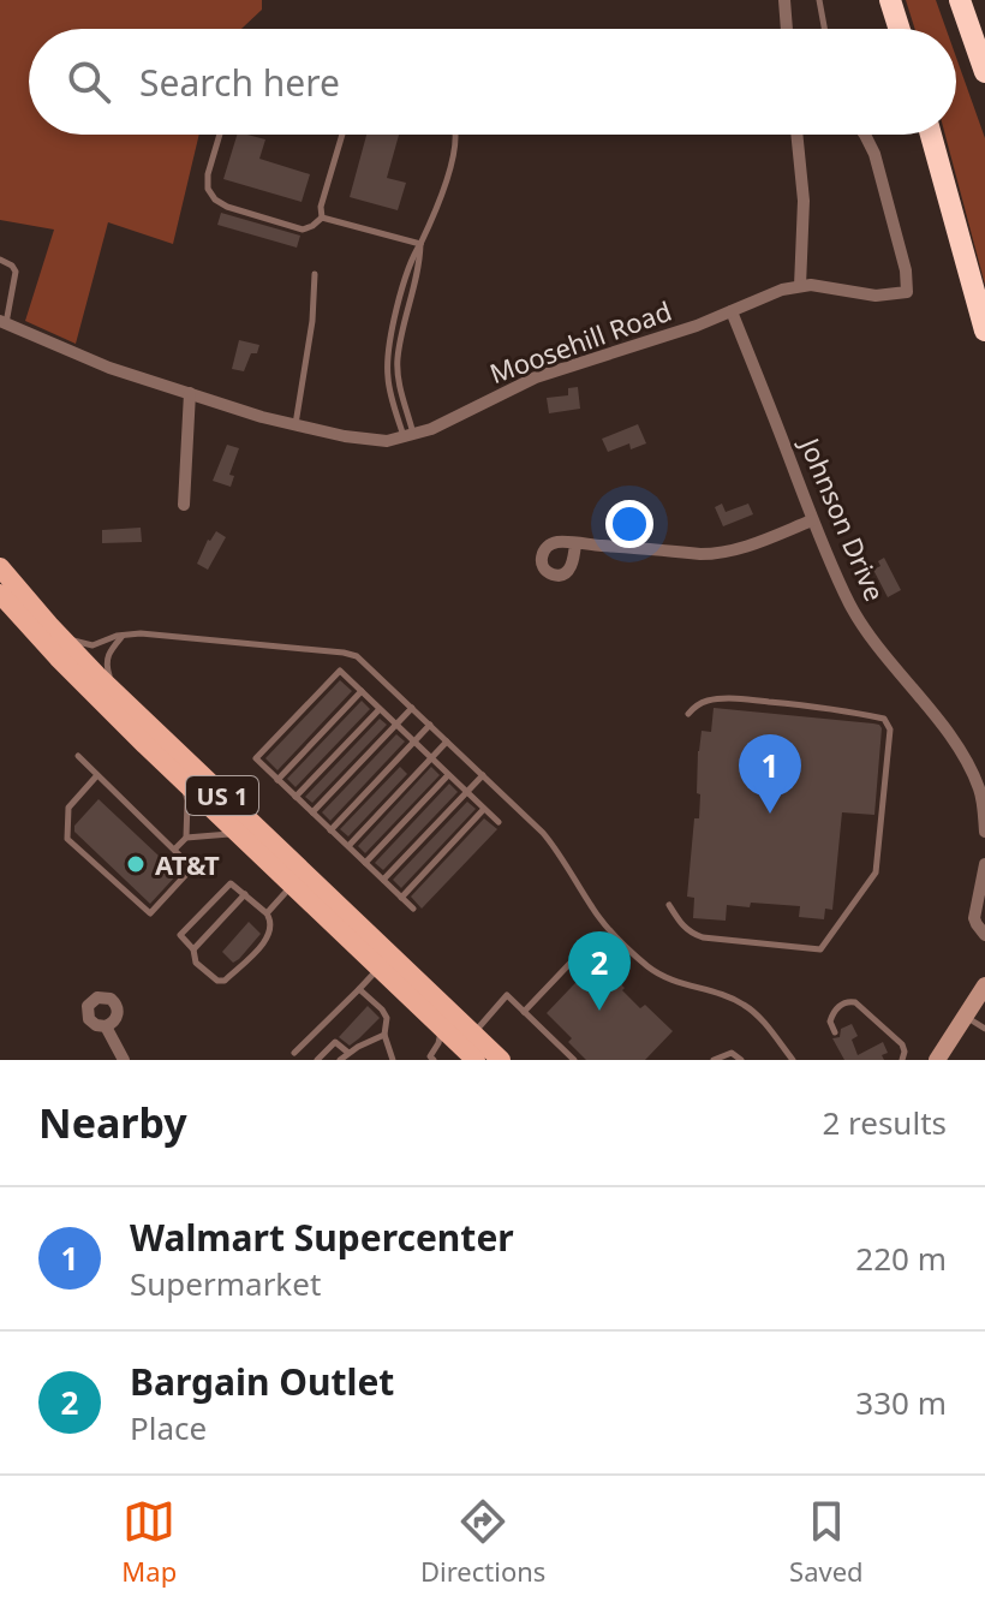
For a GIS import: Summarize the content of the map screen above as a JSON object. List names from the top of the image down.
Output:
{
  "streets": {
    "main road": ["US 1"],
    "street": ["Moosehill Road", "Johnson Drive"]
  },
  "crossings": [
    ["Moosehill Road", "Johnson Drive"]
  ],
  "places": ["AT&T"],
  "page": {
    "search": "Search here",
    "pins": ["1", "2"],
    "heading": ["Nearby", "2 results"],
    "list": [
      {
        "mark": "1",
        "name": "Walmart Supercenter",
        "note": "Supermarket",
        "value": "220 m"
      },
      {
        "mark": "2",
        "name": "Bargain Outlet",
        "note": "Place",
        "value": "330 m"
      }
    ],
    "nav": ["Map", "Directions", "Saved"]
  }
}
